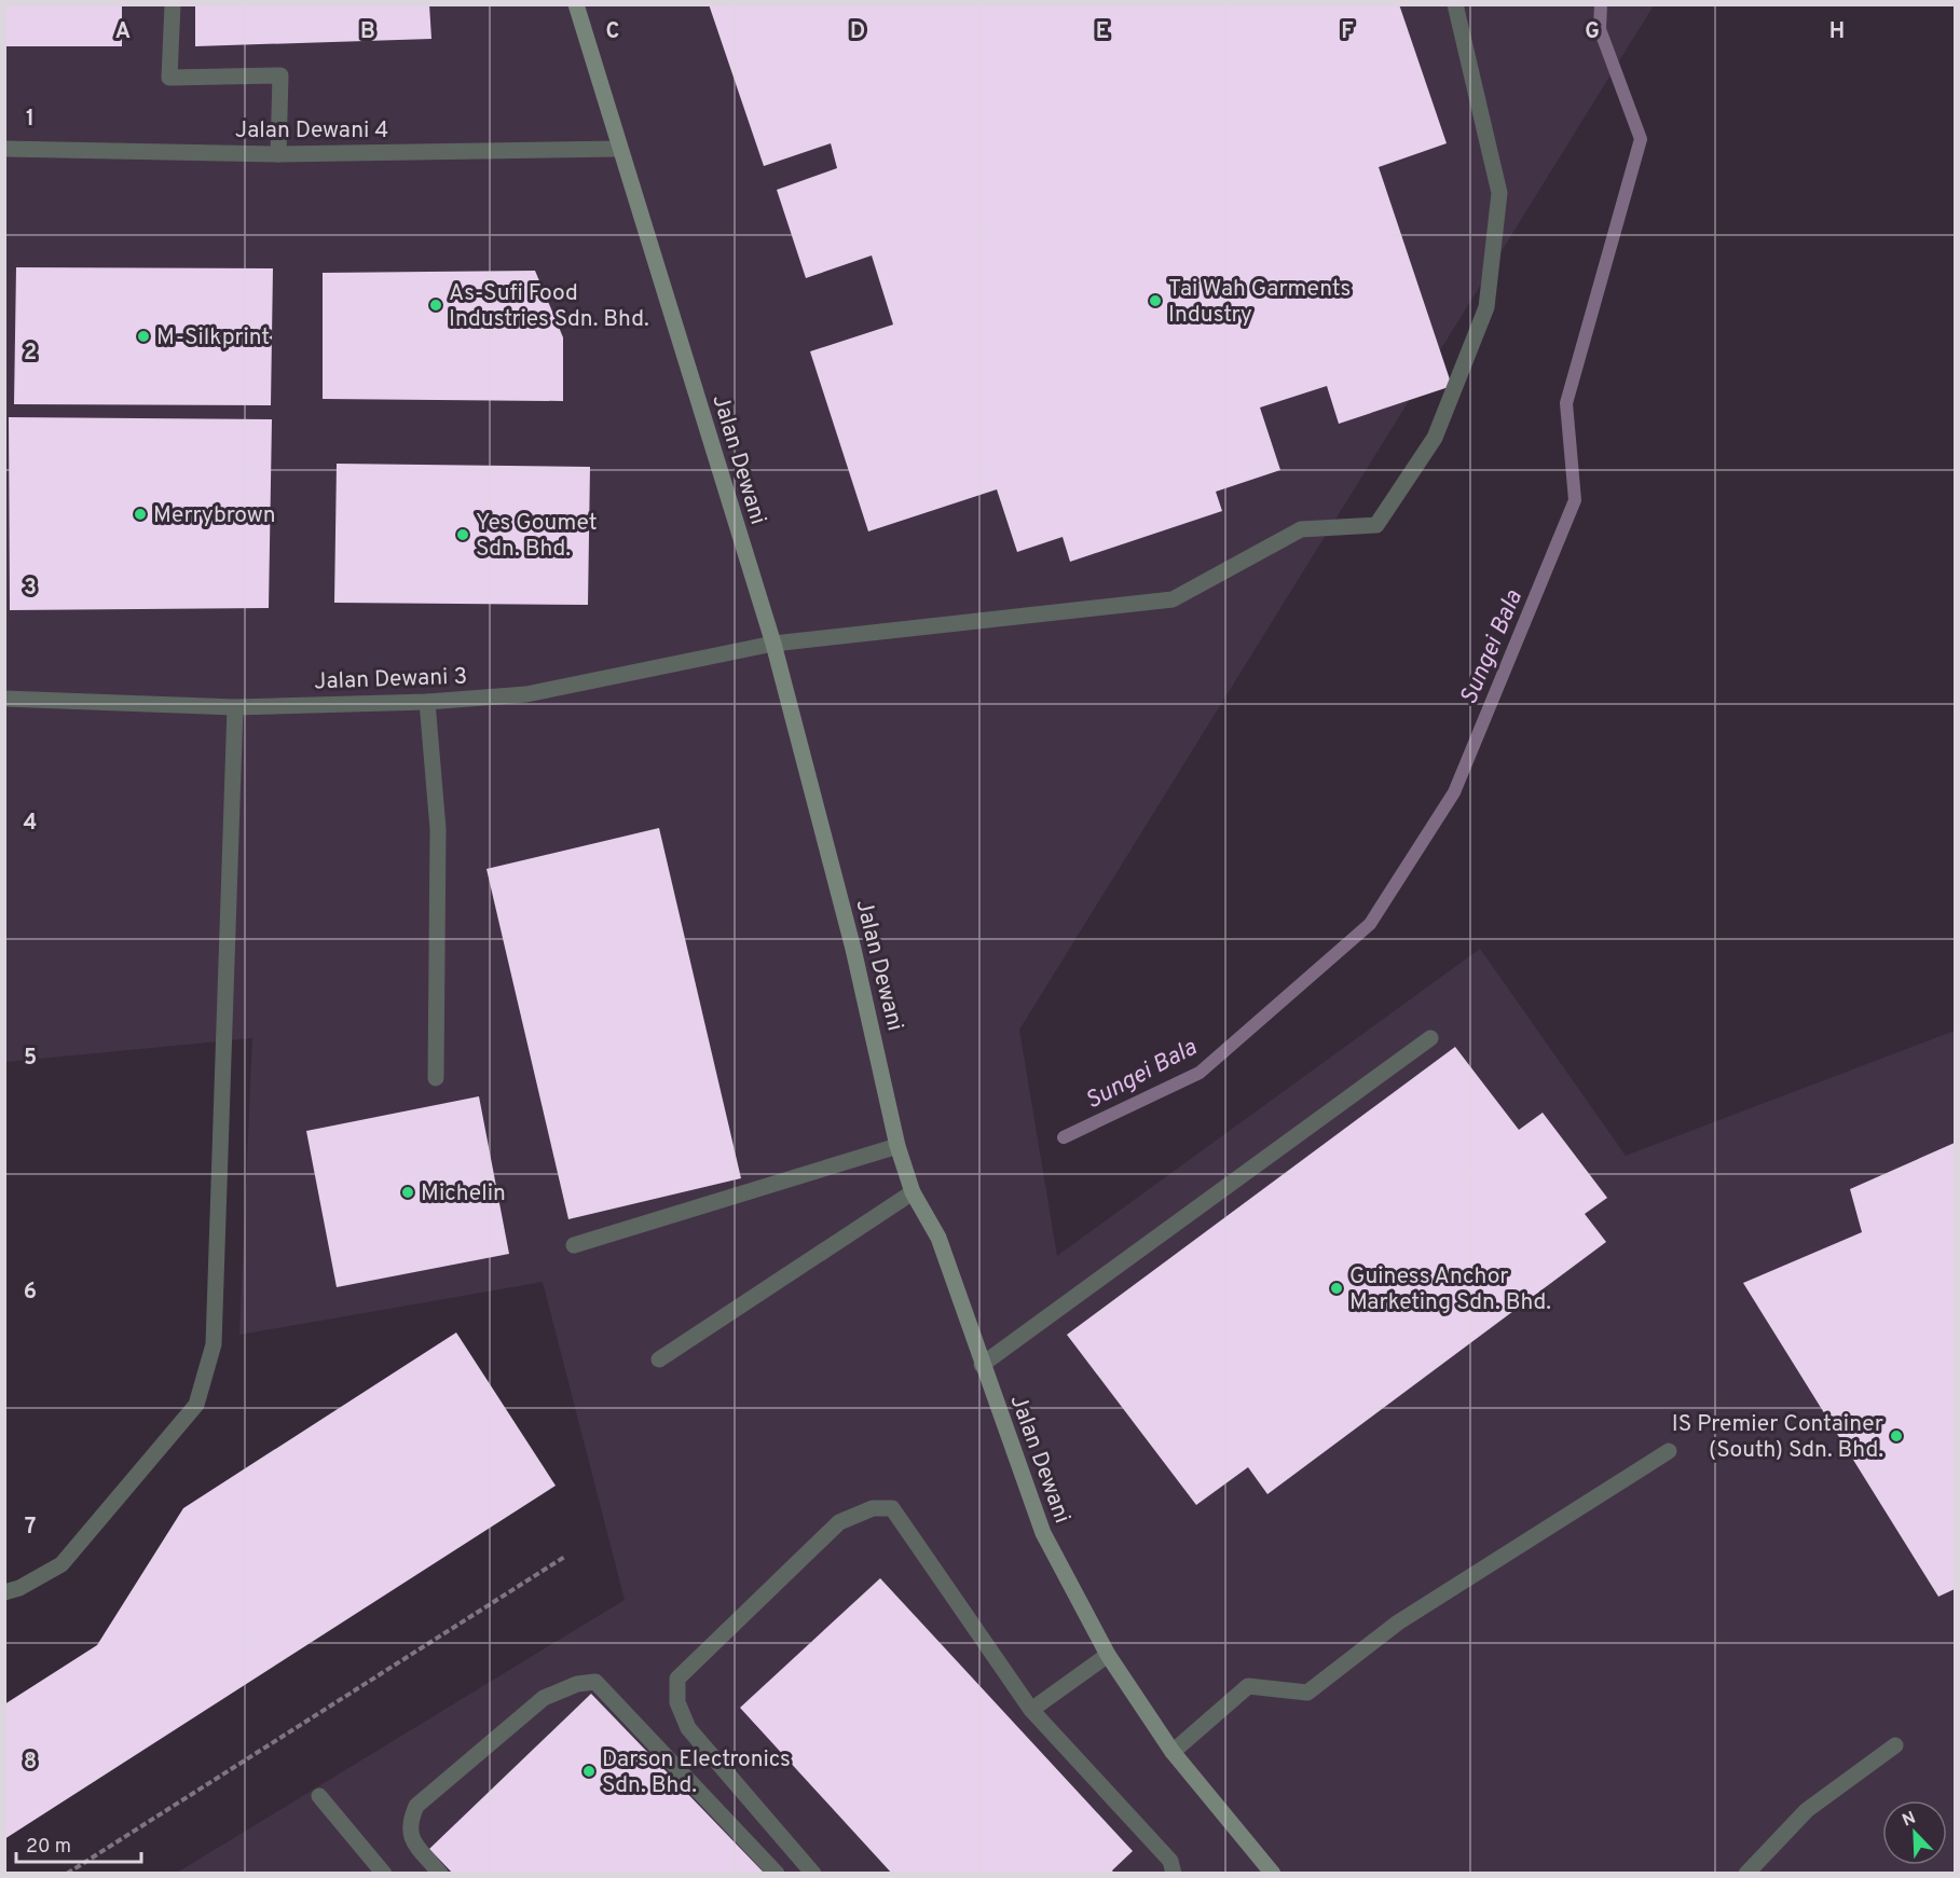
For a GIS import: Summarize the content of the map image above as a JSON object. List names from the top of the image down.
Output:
{
  "streets": {
    "street": ["Jalan Dewani 4", "Jalan Dewani", "Jalan Dewani 3"]
  },
  "crossings": [
    ["Jalan Dewani 4", "Jalan Dewani"],
    ["Jalan Dewani", "Jalan Dewani 3"]
  ],
  "water": ["Sungei Bala"],
  "places": [
    "Tai Wah Garments Industry",
    "As-Sufi Food Industries Sdn. Bhd.",
    "M-Silkprint",
    "Merrybrown",
    "Yes Goumet Sdn. Bhd.",
    "Michelin",
    "Guiness Anchor Marketing Sdn. Bhd.",
    "IS Premier Container (South) Sdn. Bhd.",
    "Darson Electronics Sdn. Bhd."
  ],
  "scale_bar": "20 m",
  "north": "top left",
  "grid": {
    "columns": [
      "A",
      "B",
      "C",
      "D",
      "E",
      "F",
      "G",
      "H"
    ],
    "rows": [
      "1",
      "2",
      "3",
      "4",
      "5",
      "6",
      "7",
      "8"
    ]
  }
}
